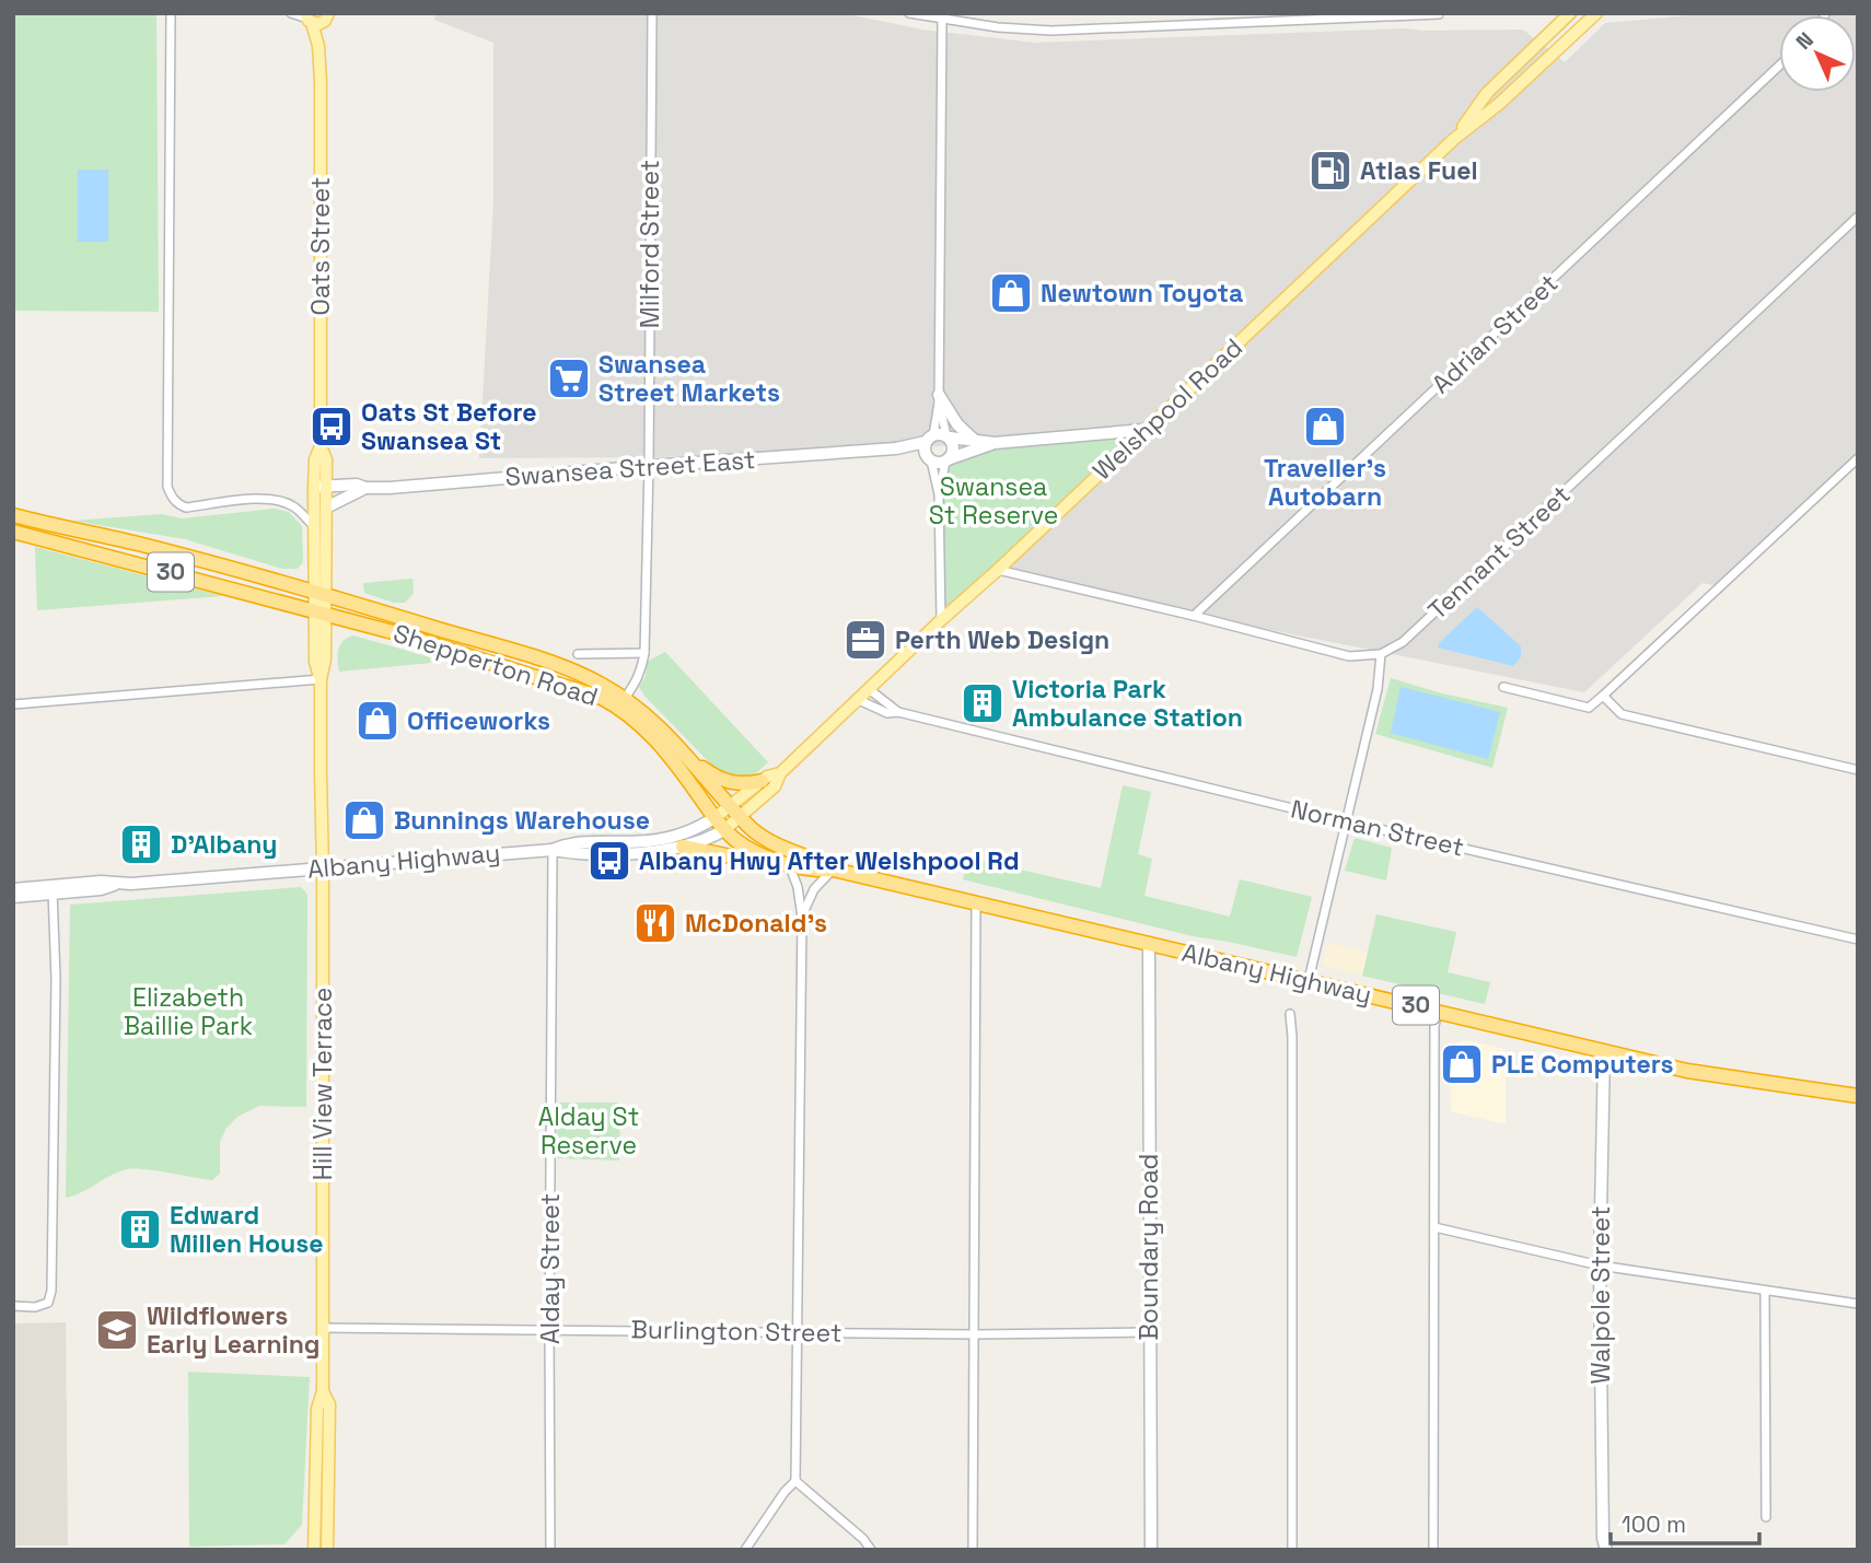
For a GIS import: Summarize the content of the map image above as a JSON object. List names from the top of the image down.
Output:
{
  "streets": {
    "highway": ["30", "Shepperton Road", "Albany Highway"],
    "main road": ["Oats Street", "Welshpool Road", "Hill View Terrace"],
    "street": [
      "Milford Street",
      "Adrian Street",
      "Swansea Street East",
      "Tennant Street",
      "Norman Street",
      "Boundary Road",
      "Alday Street",
      "Walpole Street",
      "Burlington Street"
    ]
  },
  "crossings": [
    ["Milford Street", "Swansea Street East"],
    ["Milford Street", "Shepperton Road"],
    ["Oats Street", "Swansea Street East"],
    ["Oats Street", "Shepperton Road"],
    ["Oats Street", "Albany Highway"],
    ["Oats Street", "Hill View Terrace"],
    ["Welshpool Road", "Shepperton Road"],
    ["Welshpool Road", "Norman Street"],
    ["Welshpool Road", "Albany Highway"],
    ["Shepperton Road", "Albany Highway"],
    ["Albany Highway", "Hill View Terrace"],
    ["Albany Highway", "Boundary Road"],
    ["Albany Highway", "Alday Street"],
    ["Albany Highway", "Walpole Street"],
    ["Hill View Terrace", "Burlington Street"],
    ["Boundary Road", "Burlington Street"],
    ["Alday Street", "Burlington Street"]
  ],
  "parks": ["Swansea St Reserve", "Elizabeth Baillie Park", "Alday St Reserve"],
  "places": {
    "fuel station": ["Atlas Fuel"],
    "shop": [
      "Newtown Toyota",
      "Traveller's Autobarn",
      "Officeworks",
      "Bunnings Warehouse",
      "PLE Computers"
    ],
    "supermarket": ["Swansea Street Markets"],
    "bus stop": ["Oats St Before Swansea St", "Albany Hwy After Welshpool Rd"],
    "office": ["Perth Web Design"],
    "building": ["Victoria Park Ambulance Station", "D'Albany", "Edward Millen House"],
    "restaurant": ["McDonald's"],
    "school or university": ["Wildflowers Early Learning"]
  },
  "scale_bar": "100 m",
  "north": "top left"
}
